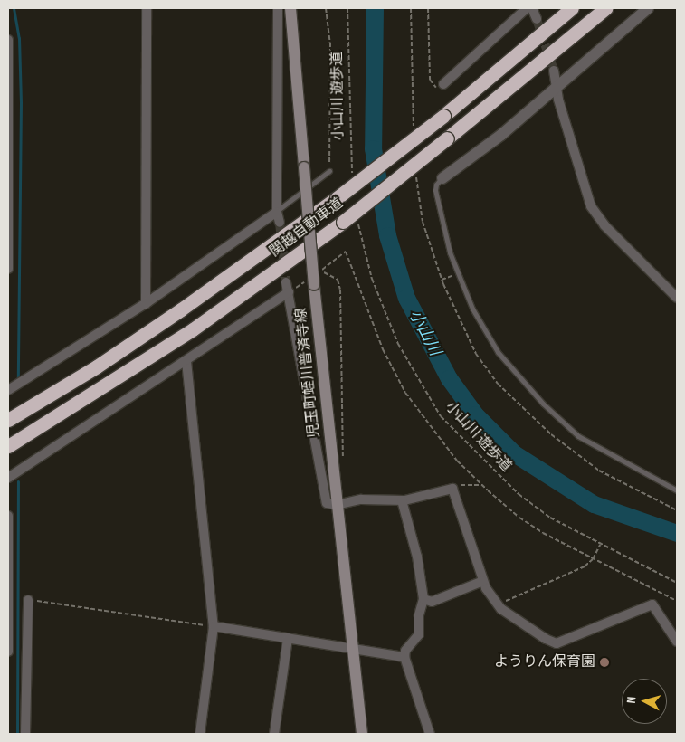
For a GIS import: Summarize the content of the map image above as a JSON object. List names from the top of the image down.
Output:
{
  "streets": {
    "highway": ["関越自動車道"],
    "main road": ["児玉町蛭川普済寺線"],
    "path": ["小山川 遊歩道"]
  },
  "water": ["小山川"],
  "places": ["ようりん保育園"],
  "north": "left"
}
